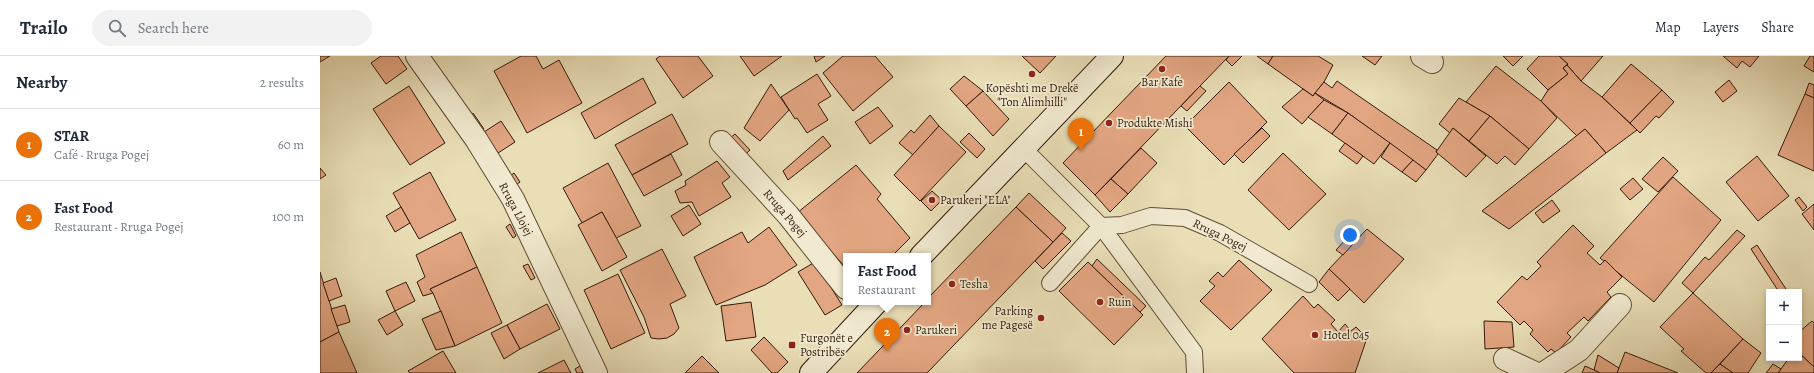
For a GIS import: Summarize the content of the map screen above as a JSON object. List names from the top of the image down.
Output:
{
  "streets": {
    "street": ["Rruga Llojej", "Rruga Pogej"]
  },
  "places": {
    "other": [
      "Bar Kafe",
      "Kopështi me Drekë \"Ton Alimhilli\"",
      "Produkte Mishi",
      "Parukeri \"ELA\"",
      "Tesha",
      "Ruin",
      "Parking me Pagesë",
      "Parukeri",
      "Hotel 045"
    ],
    "transit": ["Furgonët e Postribës"]
  },
  "page": {
    "header": "Trailo",
    "search": "Search here",
    "nav": ["Map", "Layers", "Share"],
    "heading": ["Nearby", "2 results"],
    "list": [
      {
        "mark": "1",
        "name": "STAR",
        "note": "Café · Rruga Pogej",
        "value": "60 m"
      },
      {
        "mark": "2",
        "name": "Fast Food",
        "note": "Restaurant · Rruga Pogej",
        "value": "100 m"
      }
    ],
    "pins": ["1", "2"],
    "popup": ["Fast Food", "Restaurant"],
    "map_buttons": ["+", "−"]
  }
}
